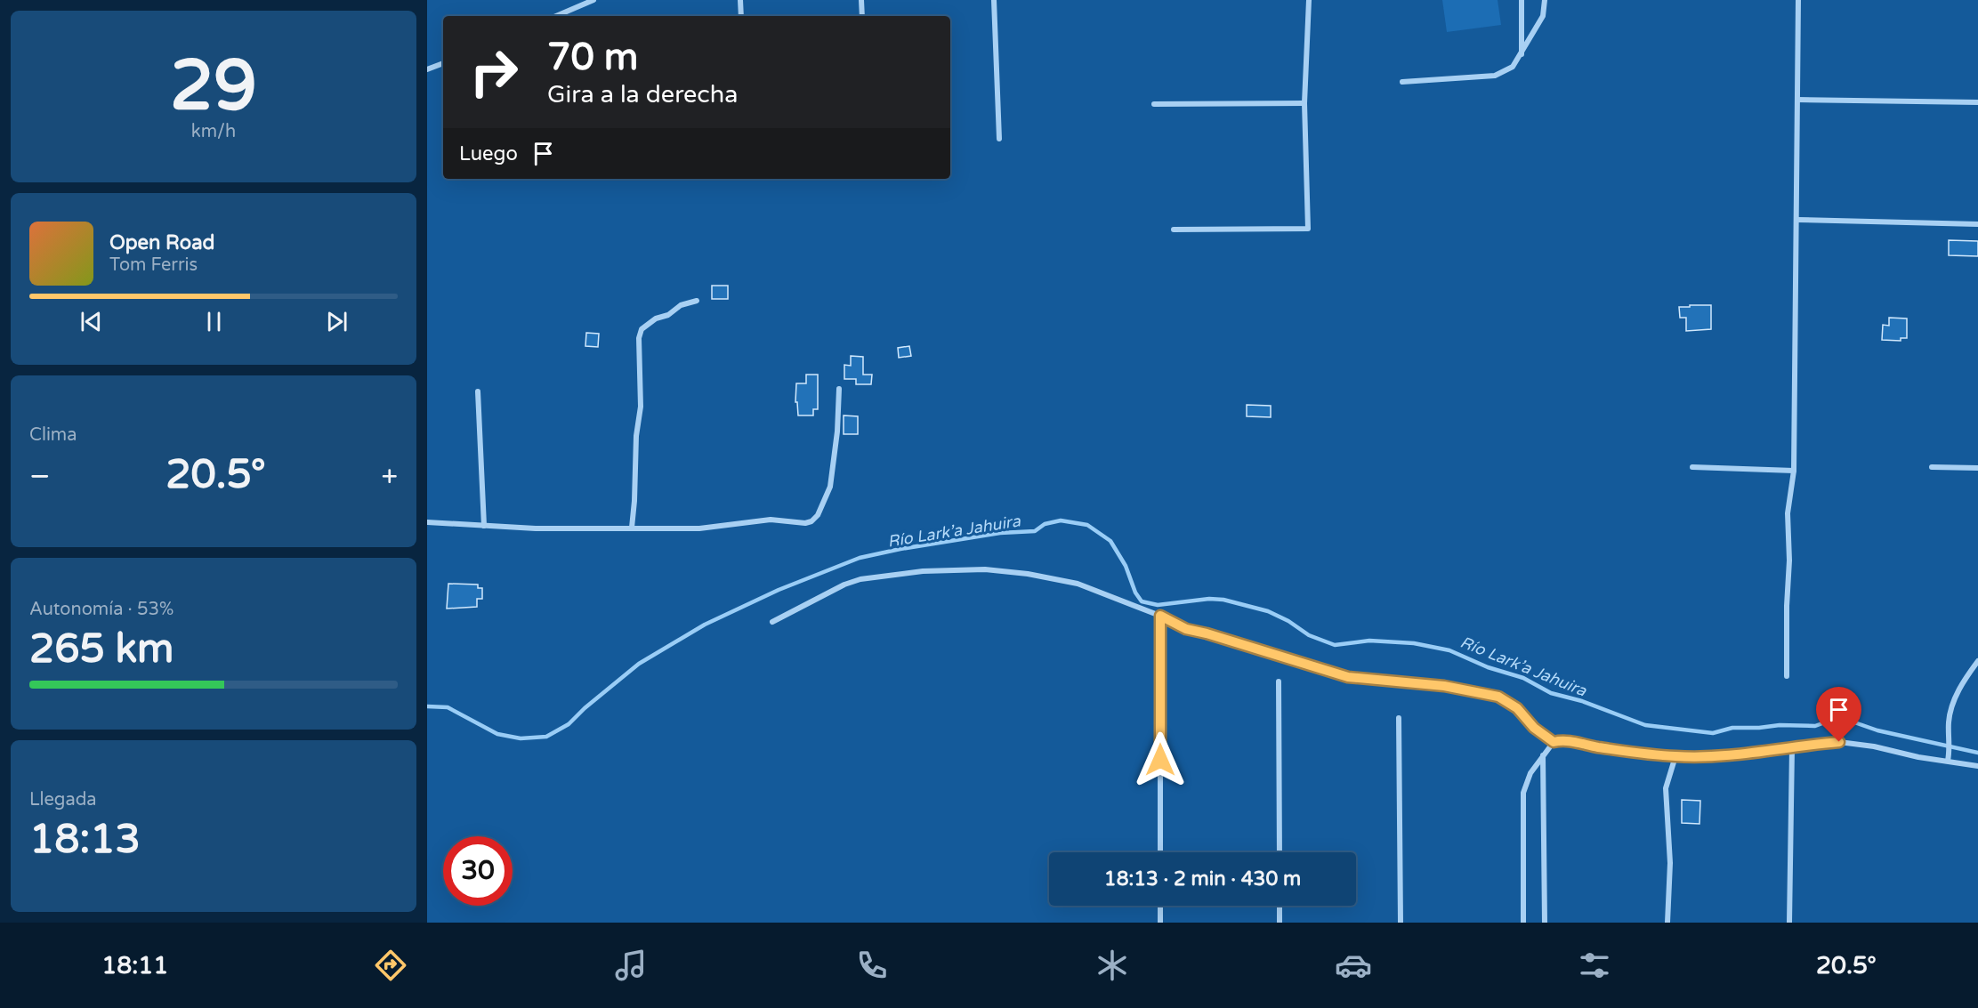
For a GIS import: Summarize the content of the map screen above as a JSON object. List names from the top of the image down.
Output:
{
  "water": ["Río Lark’a Jahuira"],
  "page": {
    "tile": [
      ["29", "km/h"],
      "Clima",
      ["Autonomía · 53%", "265 km"],
      ["Llegada", "18:13"]
    ],
    "turn": ["70 m", "Gira a la derecha"],
    "then": "Luego",
    "song": ["Open Road", "Tom Ferris"],
    "heat": ["−", "20.5°", "+"],
    "limit": "30",
    "trip": "18:13 · 2 min · 430 m",
    "tabs": ["18:11", "20.5°"]
  }
}
